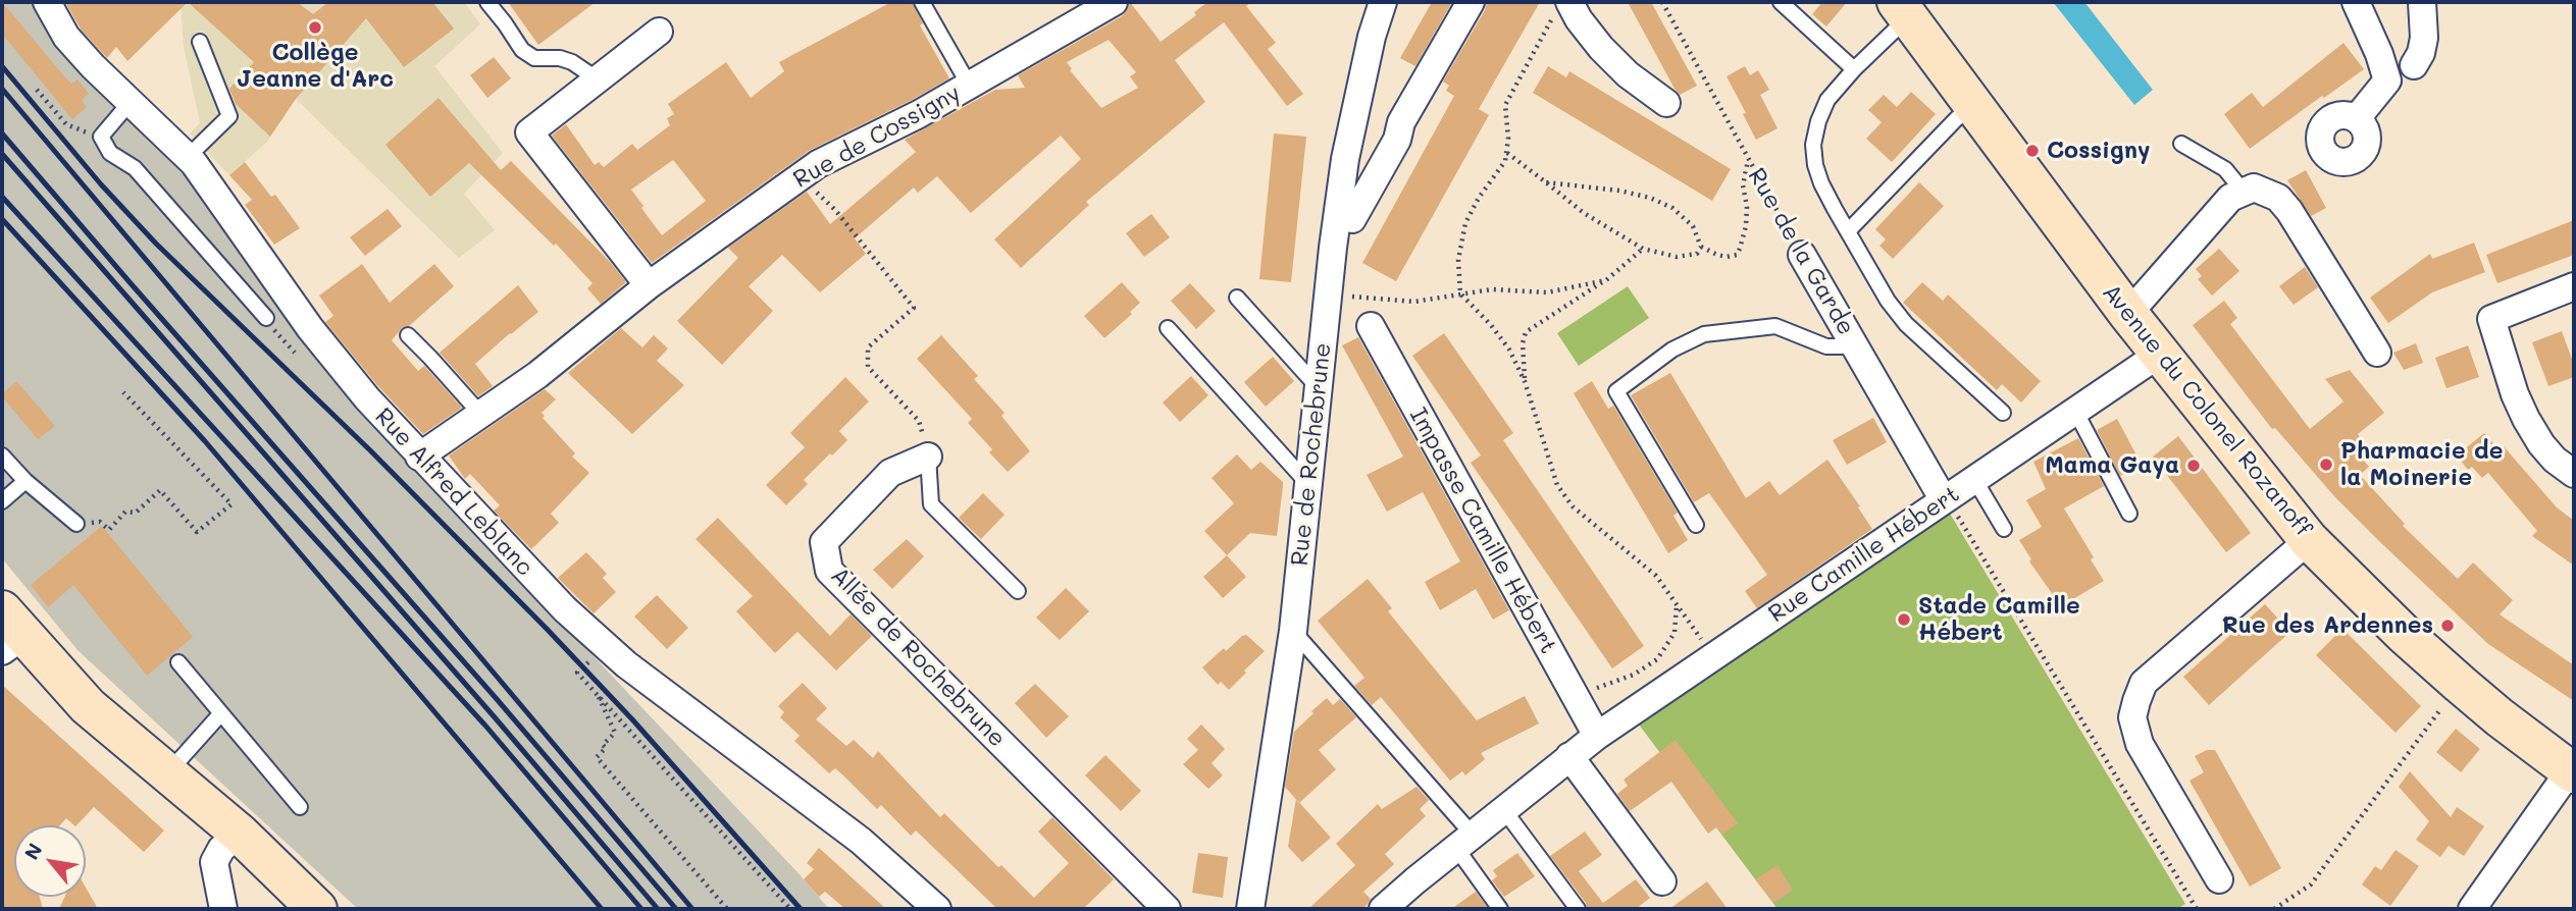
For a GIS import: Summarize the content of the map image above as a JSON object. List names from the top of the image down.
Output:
{
  "streets": {
    "street": [
      "Rue de Cossigny",
      "Rue de la Garde",
      "Avenue du Colonel Rozanoff",
      "Rue de Rochebrune",
      "Rue Alfred Leblanc",
      "Impasse Camille Hébert",
      "Rue Camille Hébert",
      "Allée de Rochebrune"
    ]
  },
  "crossings": [
    ["Rue de Cossigny", "Rue Alfred Leblanc"],
    ["Rue de la Garde", "Rue Camille Hébert"],
    ["Avenue du Colonel Rozanoff", "Rue Camille Hébert"],
    ["Impasse Camille Hébert", "Rue Camille Hébert"]
  ],
  "places": [
    "Collège Jeanne d'Arc",
    "Cossigny",
    "Pharmacie de la Moinerie",
    "Mama Gaya",
    "Stade Camille Hébert",
    "Rue des Ardennes"
  ],
  "north": "top left"
}
